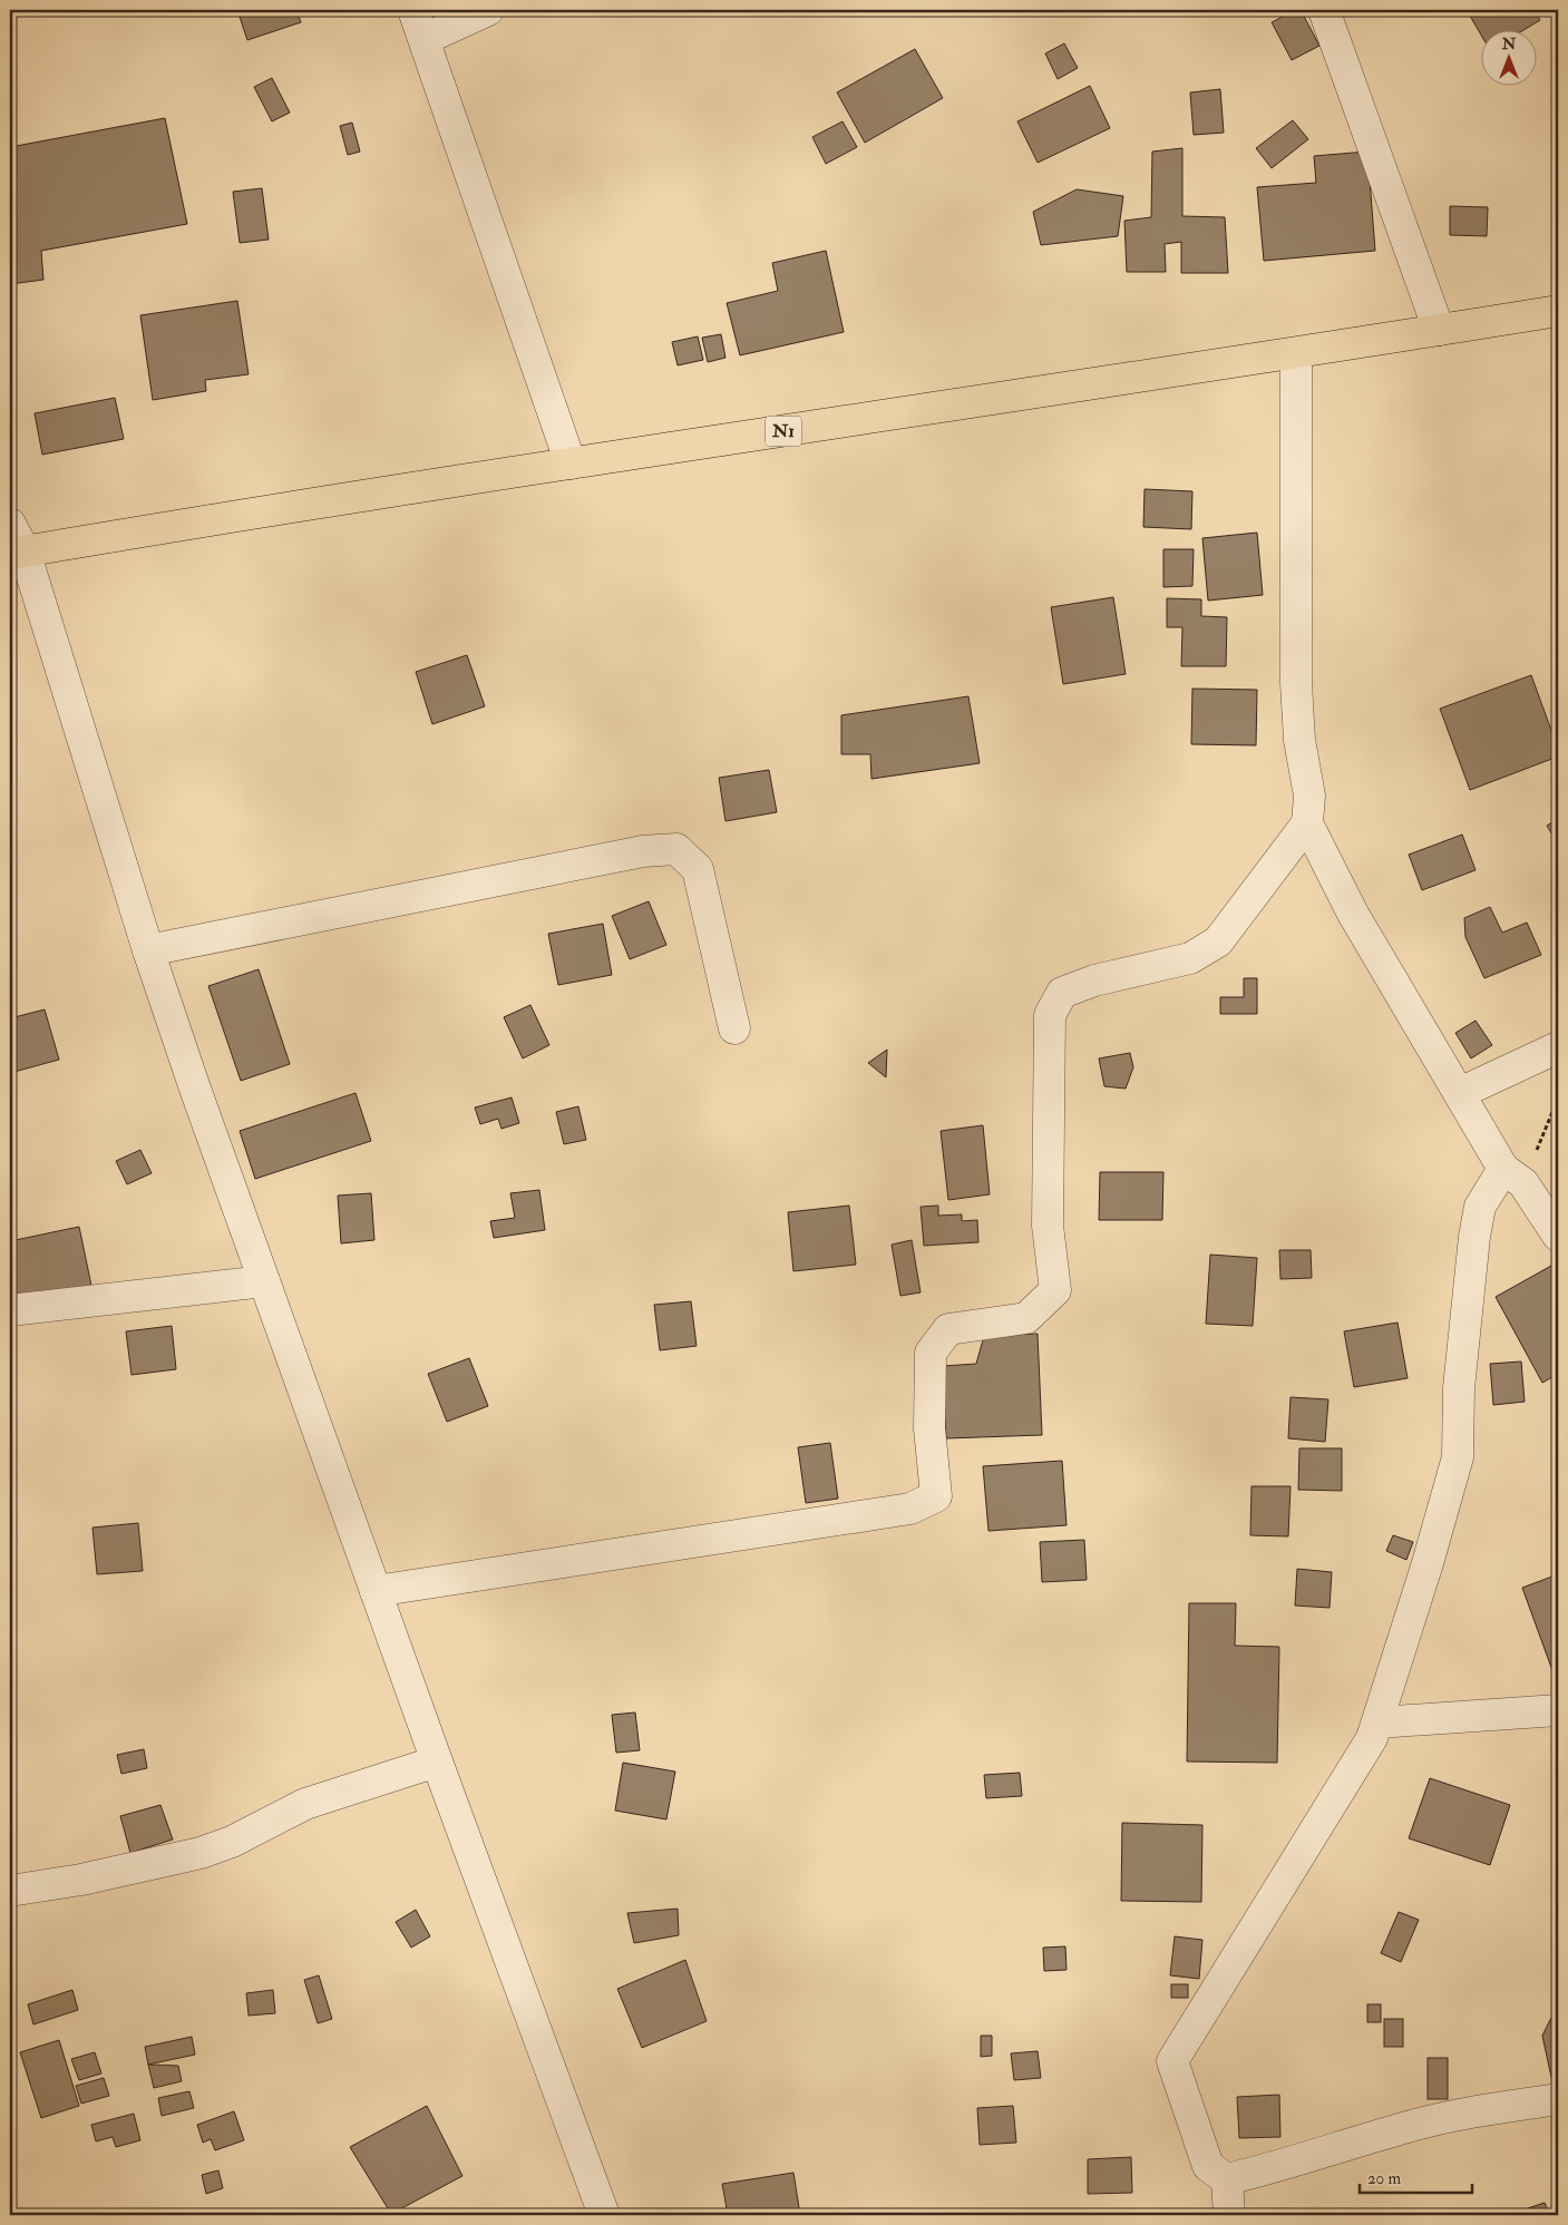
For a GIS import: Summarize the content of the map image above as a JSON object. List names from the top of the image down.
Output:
{
  "streets": {
    "highway": ["N1"]
  },
  "scale_bar": "20 m",
  "north": "top"
}
